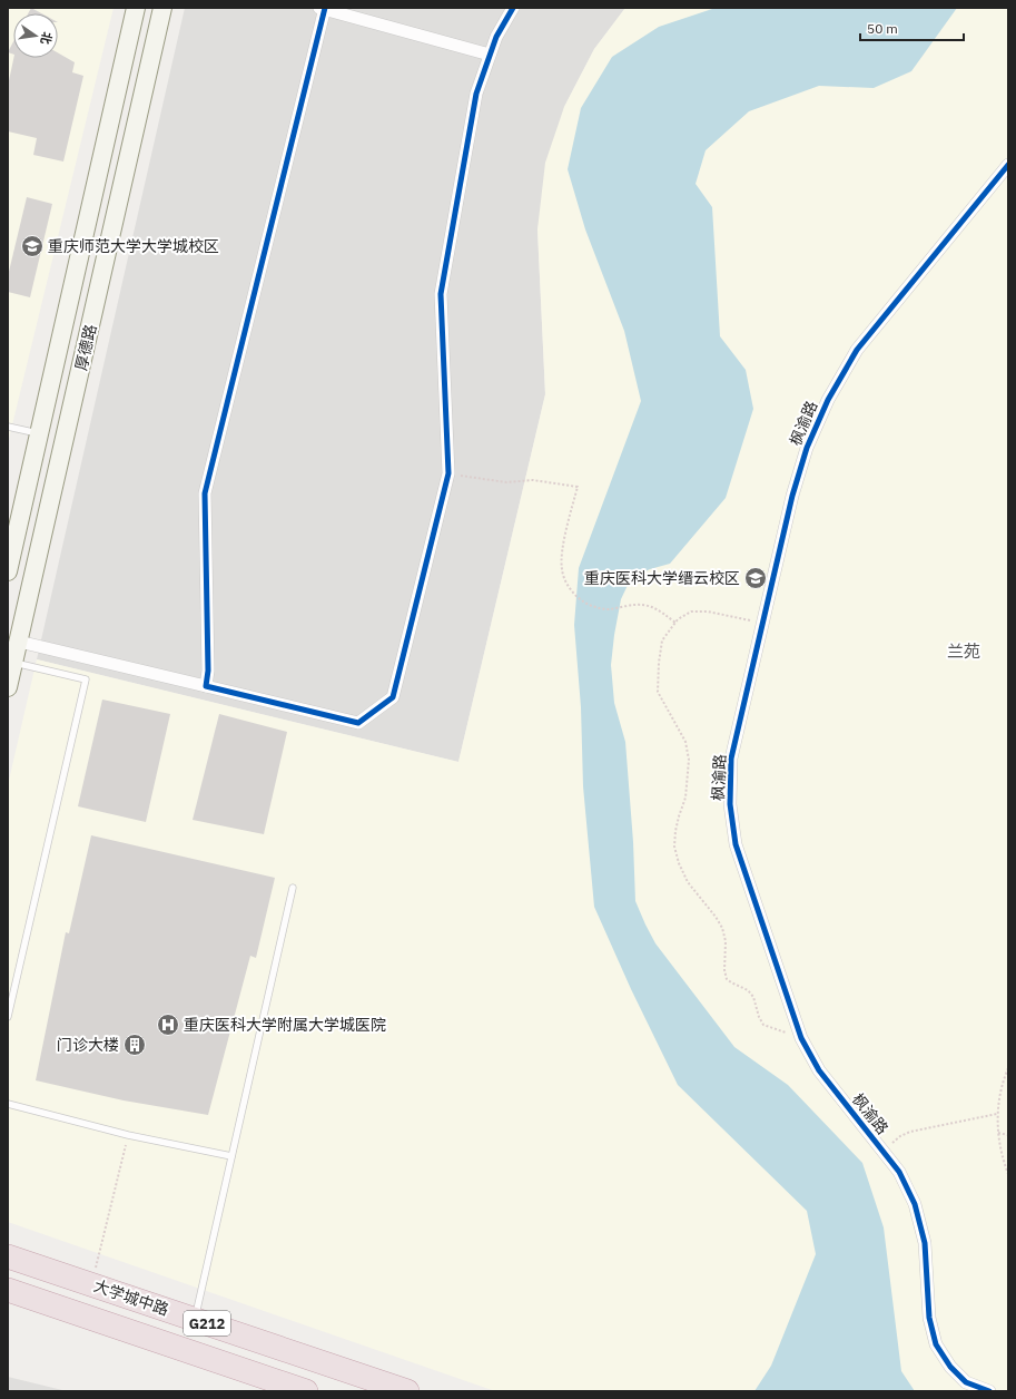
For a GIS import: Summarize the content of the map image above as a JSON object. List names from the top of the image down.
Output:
{
  "streets": {
    "highway": ["大学城中路", "G212"],
    "main road": ["厚德路"],
    "street": ["枫渝路"]
  },
  "districts": ["兰苑"],
  "places": {
    "school or university": ["重庆师范大学大学城校区", "重庆医科大学缙云校区"],
    "hospital": ["重庆医科大学附属大学城医院"],
    "building": ["门诊大楼"]
  },
  "scale_bar": "50 m",
  "north": "right"
}
